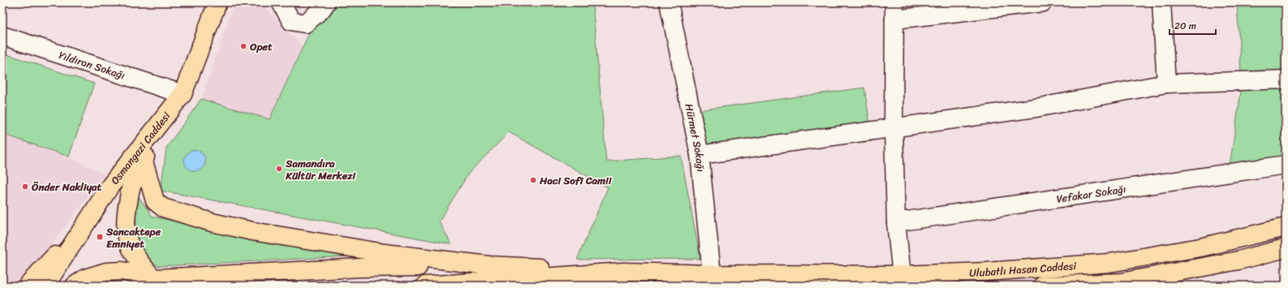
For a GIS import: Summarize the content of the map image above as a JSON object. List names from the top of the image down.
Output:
{
  "streets": {
    "main road": ["Osmangazi Caddesi", "Ulubatlı Hasan Caddesi"],
    "street": ["Yıldıran Sokağı", "Hürmet Sokağı", "Vefakar Sokağı"]
  },
  "crossings": [
    ["Yıldıran Sokağı", "Osmangazi Caddesi"],
    ["Hürmet Sokağı", "Ulubatlı Hasan Caddesi"]
  ],
  "places": {
    "other": [
      "Opet",
      "Samandıra Kültür Merkezi",
      "Haci Sofi Camii",
      "Önder Nakliyat"
    ],
    "transit": ["Sancaktepe Emniyet"]
  },
  "scale_bar": "20 m"
}
